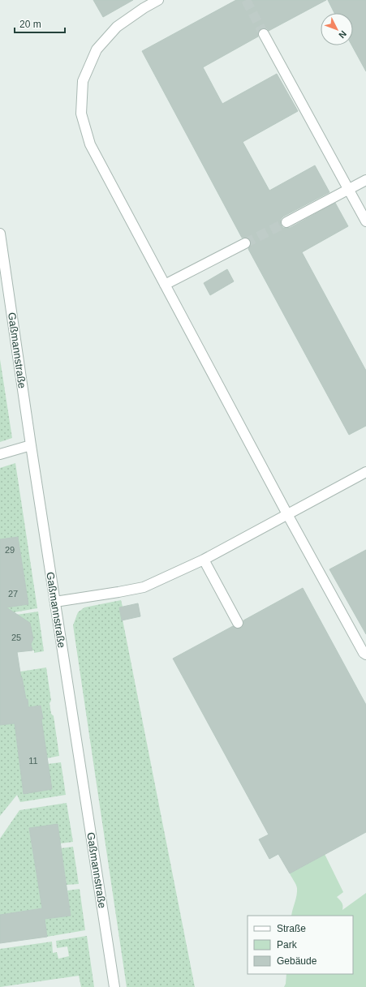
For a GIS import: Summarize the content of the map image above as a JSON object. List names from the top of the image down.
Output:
{
  "streets": {
    "street": ["Gaßmannstraße"]
  },
  "house_numbers": [
    "29",
    "27",
    "25",
    "11"
  ],
  "legend": ["Straße", "Park", "Gebäude"],
  "scale_bar": "20 m",
  "north": "bottom right"
}
